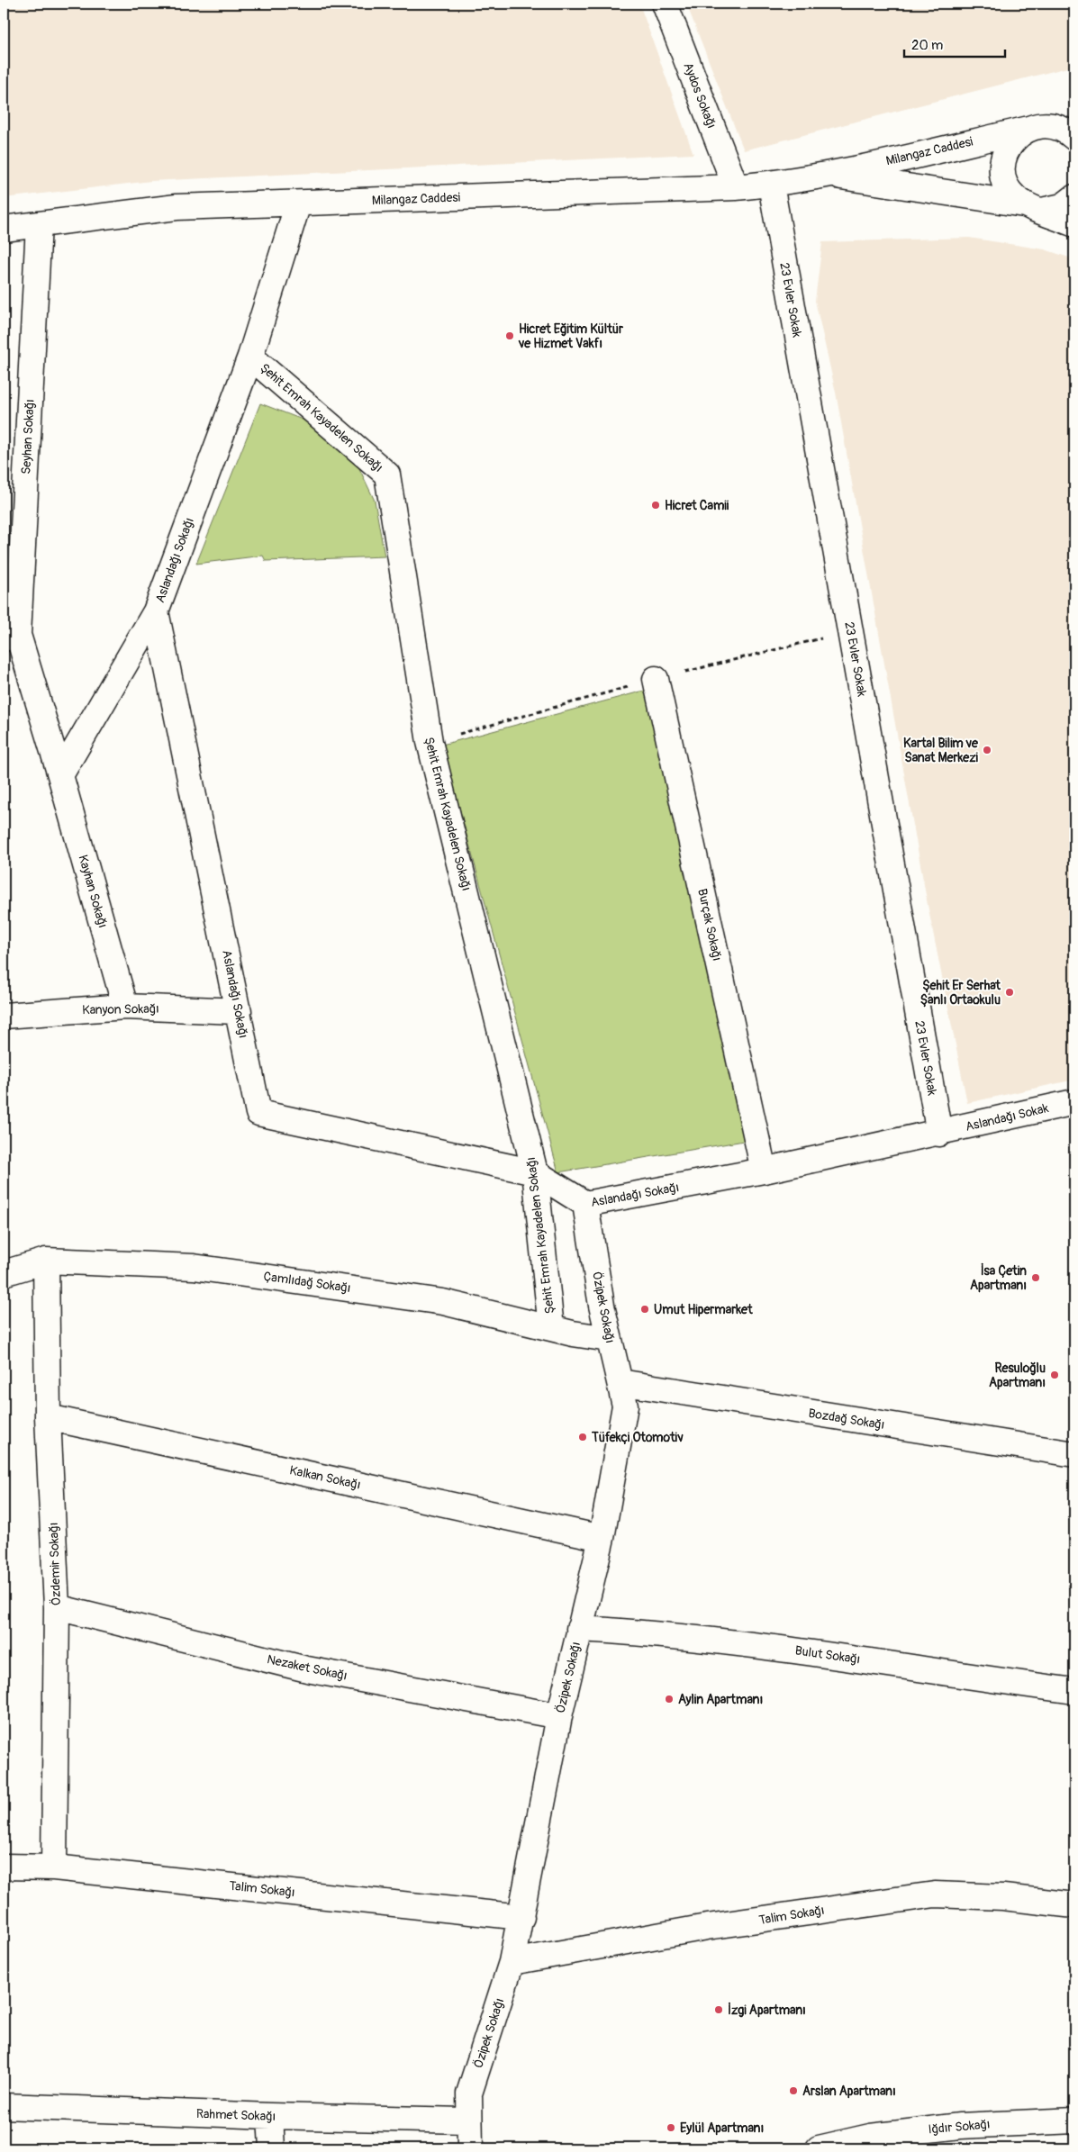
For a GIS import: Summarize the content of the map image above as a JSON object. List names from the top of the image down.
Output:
{
  "streets": {
    "street": [
      "Aydos Sokağı",
      "Milangaz Caddesi",
      "23 Evler Sokak",
      "Şehit Emrah Kayadelen Sokağı",
      "Seyhan Sokağı",
      "Aslandağı Sokağı",
      "Kayhan Sokağı",
      "Burçak Sokağı",
      "Kanyon Sokağı",
      "Aslandağı Sokak",
      "Çamlıdağ Sokağı",
      "Özipek Sokağı",
      "Bozdağ Sokağı",
      "Kalkan Sokağı",
      "Özdemir Sokağı",
      "Bulut Sokağı",
      "Nezaket Sokağı",
      "Talim Sokağı",
      "Rahmet Sokağı",
      "Iğdır Sokağı"
    ]
  },
  "crossings": [
    ["Aydos Sokağı", "Milangaz Caddesi"],
    ["Milangaz Caddesi", "23 Evler Sokak"],
    ["Milangaz Caddesi", "Seyhan Sokağı"],
    ["Milangaz Caddesi", "Aslandağı Sokağı"],
    ["23 Evler Sokak", "Aslandağı Sokağı"],
    ["23 Evler Sokak", "Aslandağı Sokak"],
    ["Şehit Emrah Kayadelen Sokağı", "Aslandağı Sokağı"],
    ["Şehit Emrah Kayadelen Sokağı", "Çamlıdağ Sokağı"],
    ["Seyhan Sokağı", "Kayhan Sokağı"],
    ["Aslandağı Sokağı", "Burçak Sokağı"],
    ["Aslandağı Sokağı", "Kanyon Sokağı"],
    ["Aslandağı Sokağı", "Aslandağı Sokak"],
    ["Aslandağı Sokağı", "Özipek Sokağı"],
    ["Kayhan Sokağı", "Kanyon Sokağı"],
    ["Çamlıdağ Sokağı", "Özipek Sokağı"],
    ["Çamlıdağ Sokağı", "Özdemir Sokağı"],
    ["Özipek Sokağı", "Bozdağ Sokağı"],
    ["Özipek Sokağı", "Kalkan Sokağı"],
    ["Özipek Sokağı", "Bulut Sokağı"],
    ["Özipek Sokağı", "Nezaket Sokağı"],
    ["Özipek Sokağı", "Talim Sokağı"],
    ["Özipek Sokağı", "Rahmet Sokağı"],
    ["Kalkan Sokağı", "Özdemir Sokağı"],
    ["Özdemir Sokağı", "Nezaket Sokağı"],
    ["Özdemir Sokağı", "Talim Sokağı"]
  ],
  "places": [
    "Hicret Eğitim Kültür ve Hizmet Vakfı",
    "Hicret Camii",
    "Kartal Bilim ve Sanat Merkezi",
    "Şehit Er Serhat Şanlı Ortaokulu",
    "İsa Çetin Apartmanı",
    "Umut Hipermarket",
    "Resuloğlu Apartmanı",
    "Tüfekçi Otomotiv",
    "Aylin Apartmanı",
    "İzgi Apartmanı",
    "Arslan Apartmanı",
    "Eylül Apartmanı"
  ],
  "scale_bar": "20 m"
}
